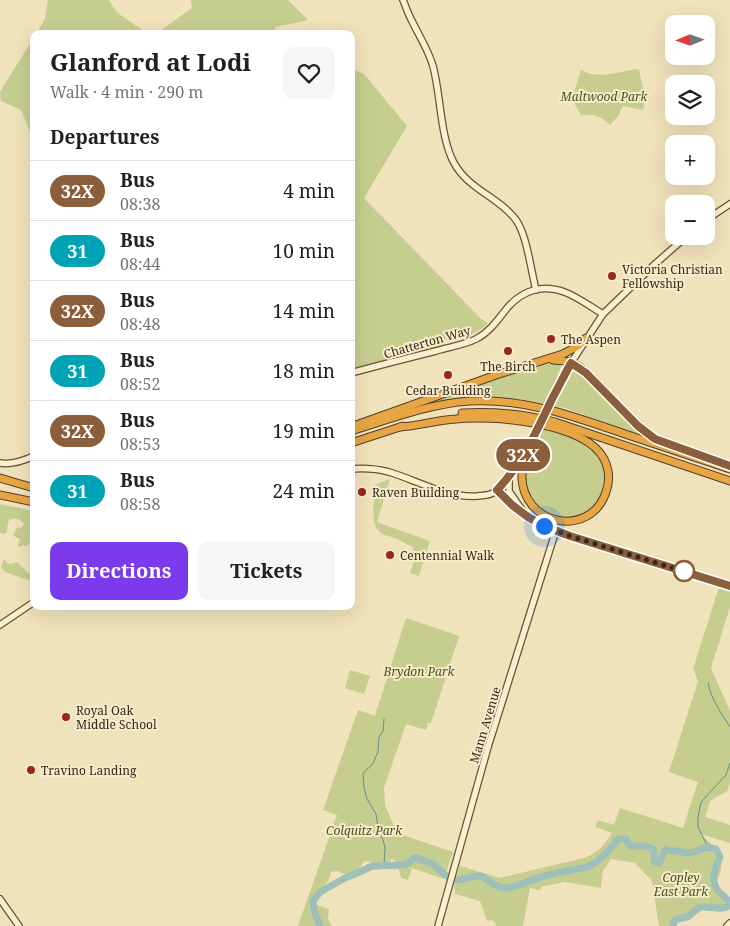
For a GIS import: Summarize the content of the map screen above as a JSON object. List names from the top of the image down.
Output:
{
  "streets": {
    "main road": ["Chatterton Way", "Mann Avenue"]
  },
  "parks": [
    "Maltwood Park",
    "Brydon Park",
    "Colquitz Park",
    "Copley East Park"
  ],
  "places": [
    "Victoria Christian Fellowship",
    "The Aspen",
    "The Birch",
    "Cedar Building",
    "Raven Building",
    "Centennial Walk",
    "Royal Oak Middle School",
    "Travino Landing"
  ],
  "lines": ["bus line 32X"],
  "north": "left",
  "page": {
    "on_map": "32X",
    "map_buttons": ["+", "−"],
    "heading": [
      ["Glanford at Lodi", "Walk · 4 min · 290 m"],
      "Departures"
    ],
    "list": [
      {
        "mark": "32X",
        "name": "Bus",
        "note": "08:38",
        "value": "4 min"
      },
      {
        "mark": "31",
        "name": "Bus",
        "note": "08:44",
        "value": "10 min"
      },
      {
        "mark": "32X",
        "name": "Bus",
        "note": "08:48",
        "value": "14 min"
      },
      {
        "mark": "31",
        "name": "Bus",
        "note": "08:52",
        "value": "18 min"
      },
      {
        "mark": "32X",
        "name": "Bus",
        "note": "08:53",
        "value": "19 min"
      },
      {
        "mark": "31",
        "name": "Bus",
        "note": "08:58",
        "value": "24 min"
      }
    ],
    "buttons": ["Directions", "Tickets"]
  }
}
